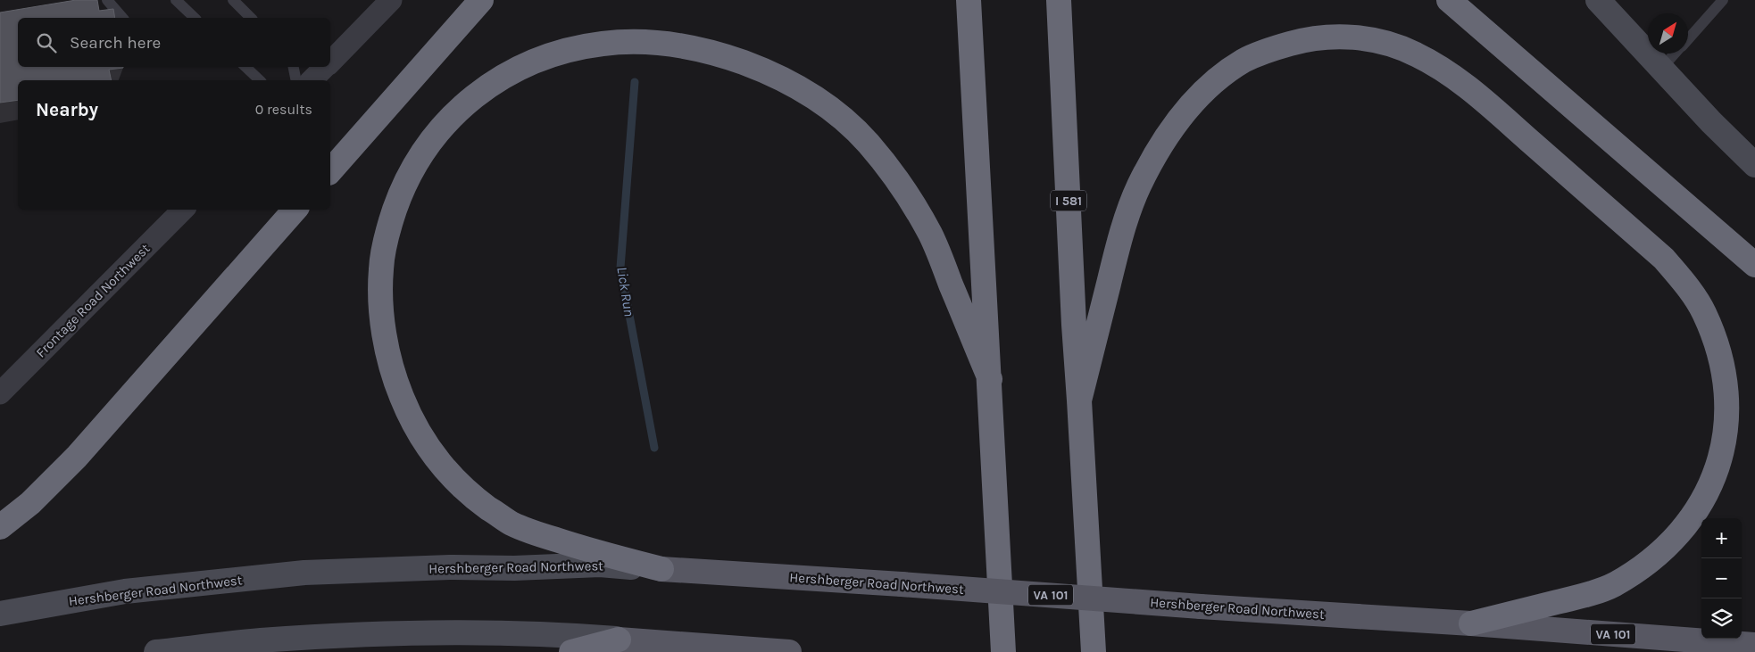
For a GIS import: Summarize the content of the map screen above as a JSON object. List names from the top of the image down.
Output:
{
  "streets": {
    "highway": ["I 581"],
    "main road": ["Hershberger Road Northwest", "VA 101"],
    "street": ["Frontage Road Northwest"]
  },
  "water": ["Lick Run"],
  "north": "top right",
  "page": {
    "search": "Search here",
    "heading": ["Nearby", "0 results"],
    "map_buttons": ["+", "−"]
  }
}
